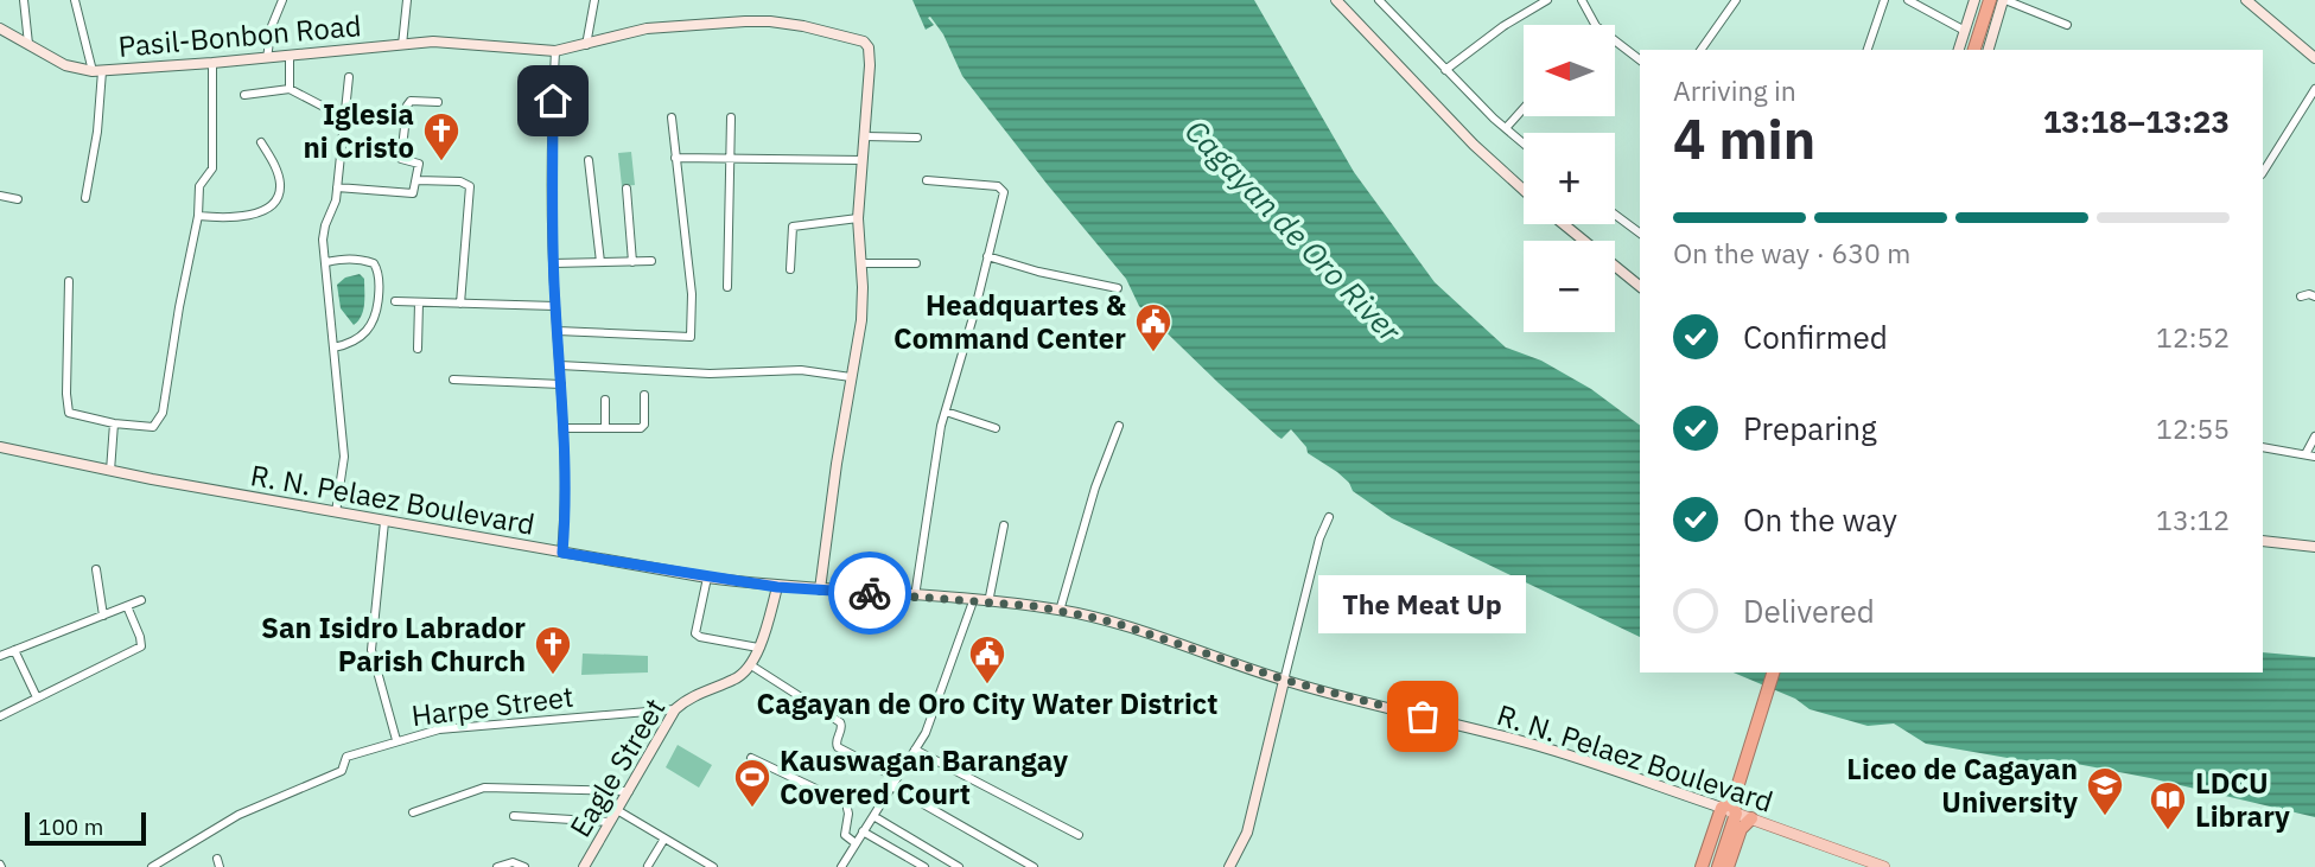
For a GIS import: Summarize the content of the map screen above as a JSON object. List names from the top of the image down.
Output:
{
  "streets": {
    "main road": ["Pasil-Bonbon Road", "R. N. Pelaez Boulevard", "Eagle Street"],
    "street": ["Harpe Street"]
  },
  "crossings": [
    ["Pasil-Bonbon Road", "R. N. Pelaez Boulevard"],
    ["Harpe Street", "Eagle Street"]
  ],
  "water": ["Cagayan de Oro River"],
  "places": {
    "church": ["Iglesia ni Cristo", "San Isidro Labrador Parish Church"],
    "public building": ["Headquartes & Command Center", "Cagayan de Oro City Water District"],
    "other": ["The Meat Up"],
    "sports": ["Kauswagan Barangay Covered Court"],
    "school or university": ["Liceo de Cagayan University"],
    "library": ["LDCU Library"]
  },
  "scale_bar": "100 m",
  "north": "left",
  "page": {
    "map_buttons": ["+", "−"],
    "heading": ["4 min", "Arriving in", "13:18–13:23"],
    "bar": "On the way · 630 m",
    "list": [
      ["Confirmed", "12:52"],
      ["Preparing", "12:55"],
      ["On the way", "13:12"],
      "Delivered"
    ],
    "bubble": "The Meat Up",
    "scale": "100 m"
  }
}
